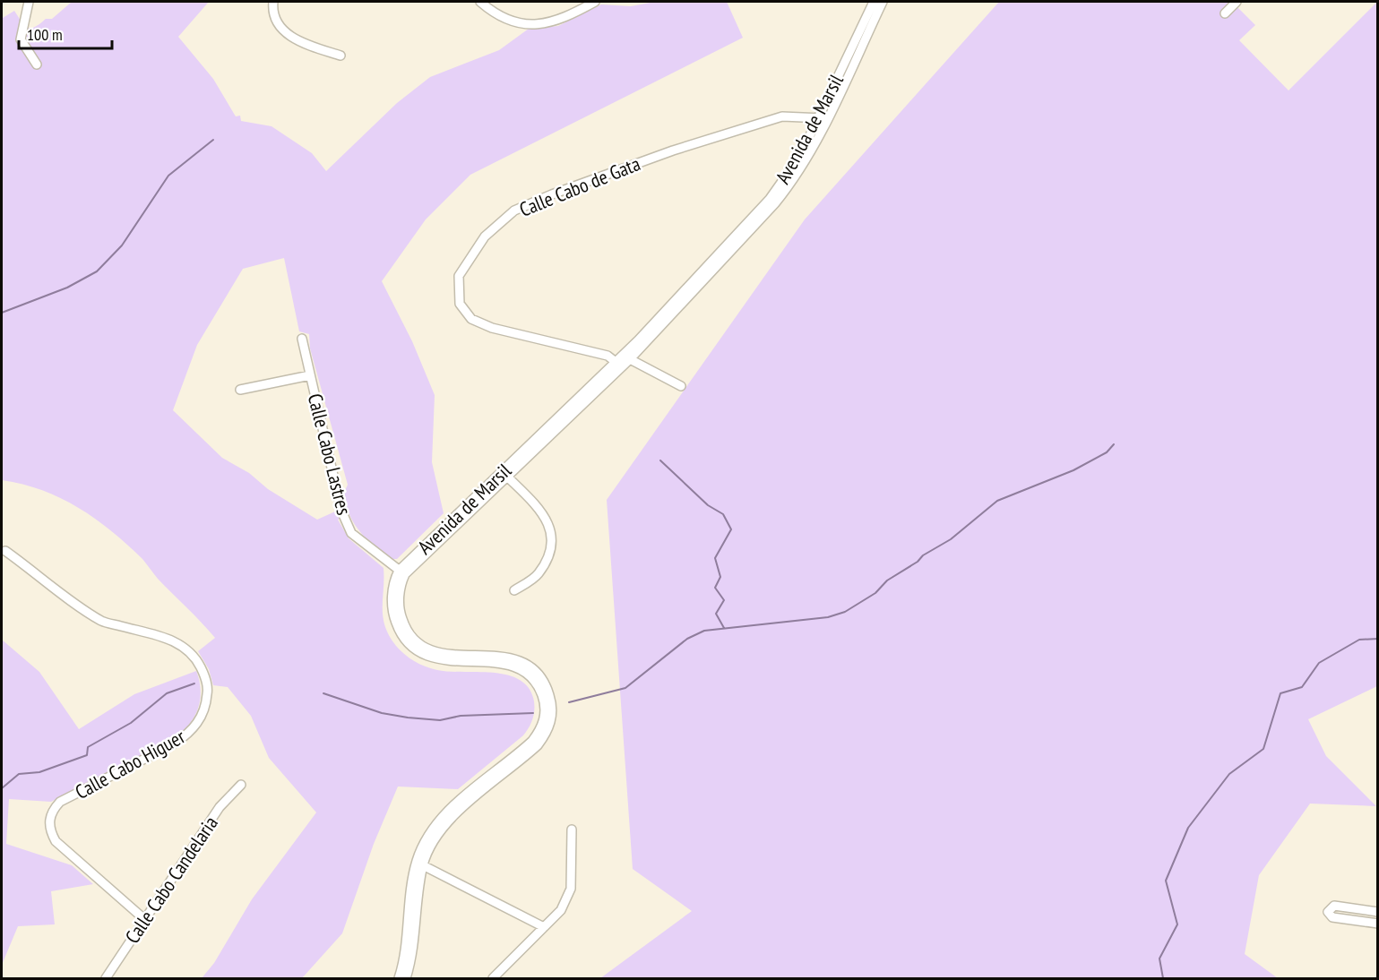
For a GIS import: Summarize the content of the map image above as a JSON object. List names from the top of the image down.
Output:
{
  "streets": {
    "street": [
      "Avenida de Marsil",
      "Calle Cabo de Gata",
      "Calle Cabo Lastres",
      "Calle Cabo Higuer",
      "Calle Cabo Candelaria"
    ]
  },
  "crossings": [
    ["Avenida de Marsil", "Calle Cabo de Gata"],
    ["Avenida de Marsil", "Calle Cabo Lastres"],
    ["Calle Cabo Higuer", "Calle Cabo Candelaria"]
  ],
  "scale_bar": "100 m"
}
